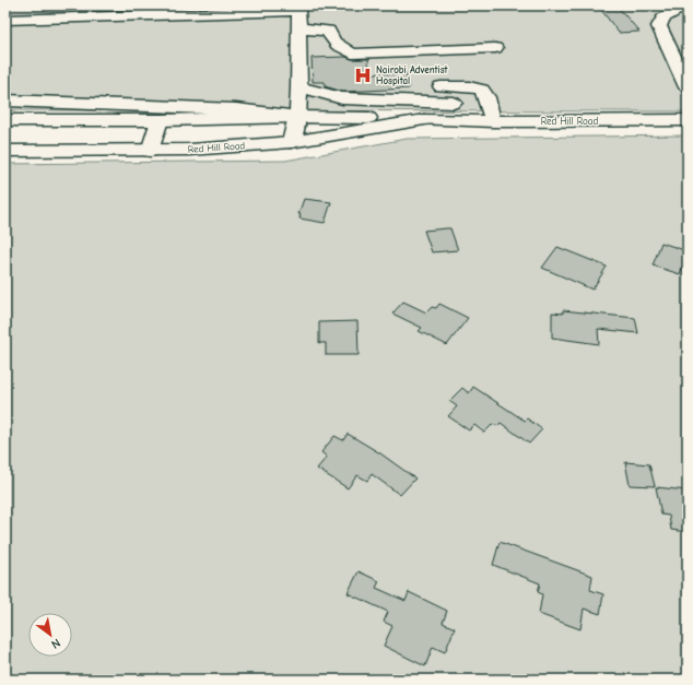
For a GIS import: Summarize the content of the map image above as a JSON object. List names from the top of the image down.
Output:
{
  "streets": {
    "street": ["Red Hill Road"]
  },
  "places": {
    "hospital": ["Nairobi Adventist Hospital"]
  },
  "north": "bottom right"
}
